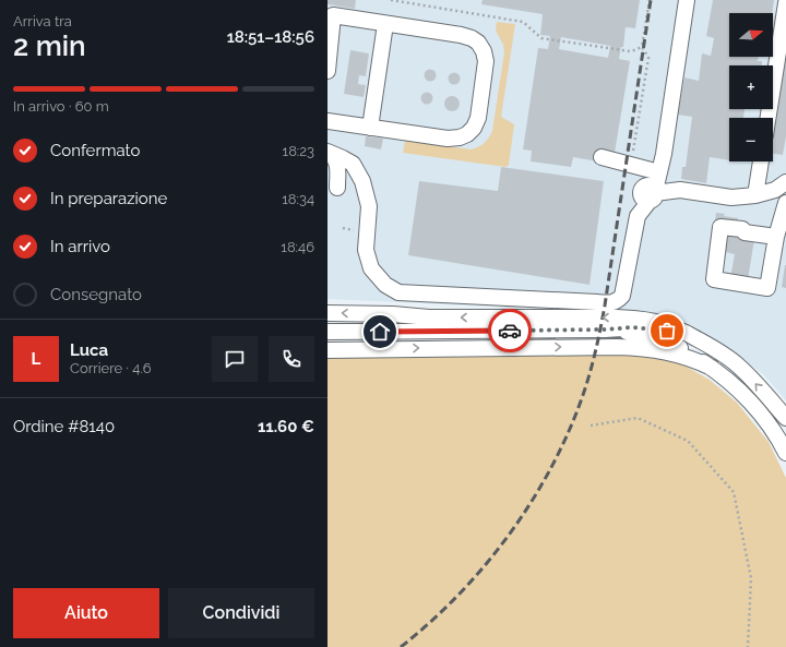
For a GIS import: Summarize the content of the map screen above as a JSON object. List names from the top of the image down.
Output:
{
  "north": "right",
  "page": {
    "heading": ["2 min", "Arriva tra", "18:51–18:56"],
    "panel": [
      "Luca",
      "Corriere · 4.6",
      "Ordine #8140",
      "11.60 €"
    ],
    "map_buttons": ["+", "−"],
    "bar": "In arrivo · 60 m",
    "list": [
      ["Confermato", "18:23"],
      ["In preparazione", "18:34"],
      ["In arrivo", "18:46"],
      "Consegnato"
    ],
    "round": "L",
    "buttons": ["Aiuto", "Condividi"]
  }
}
